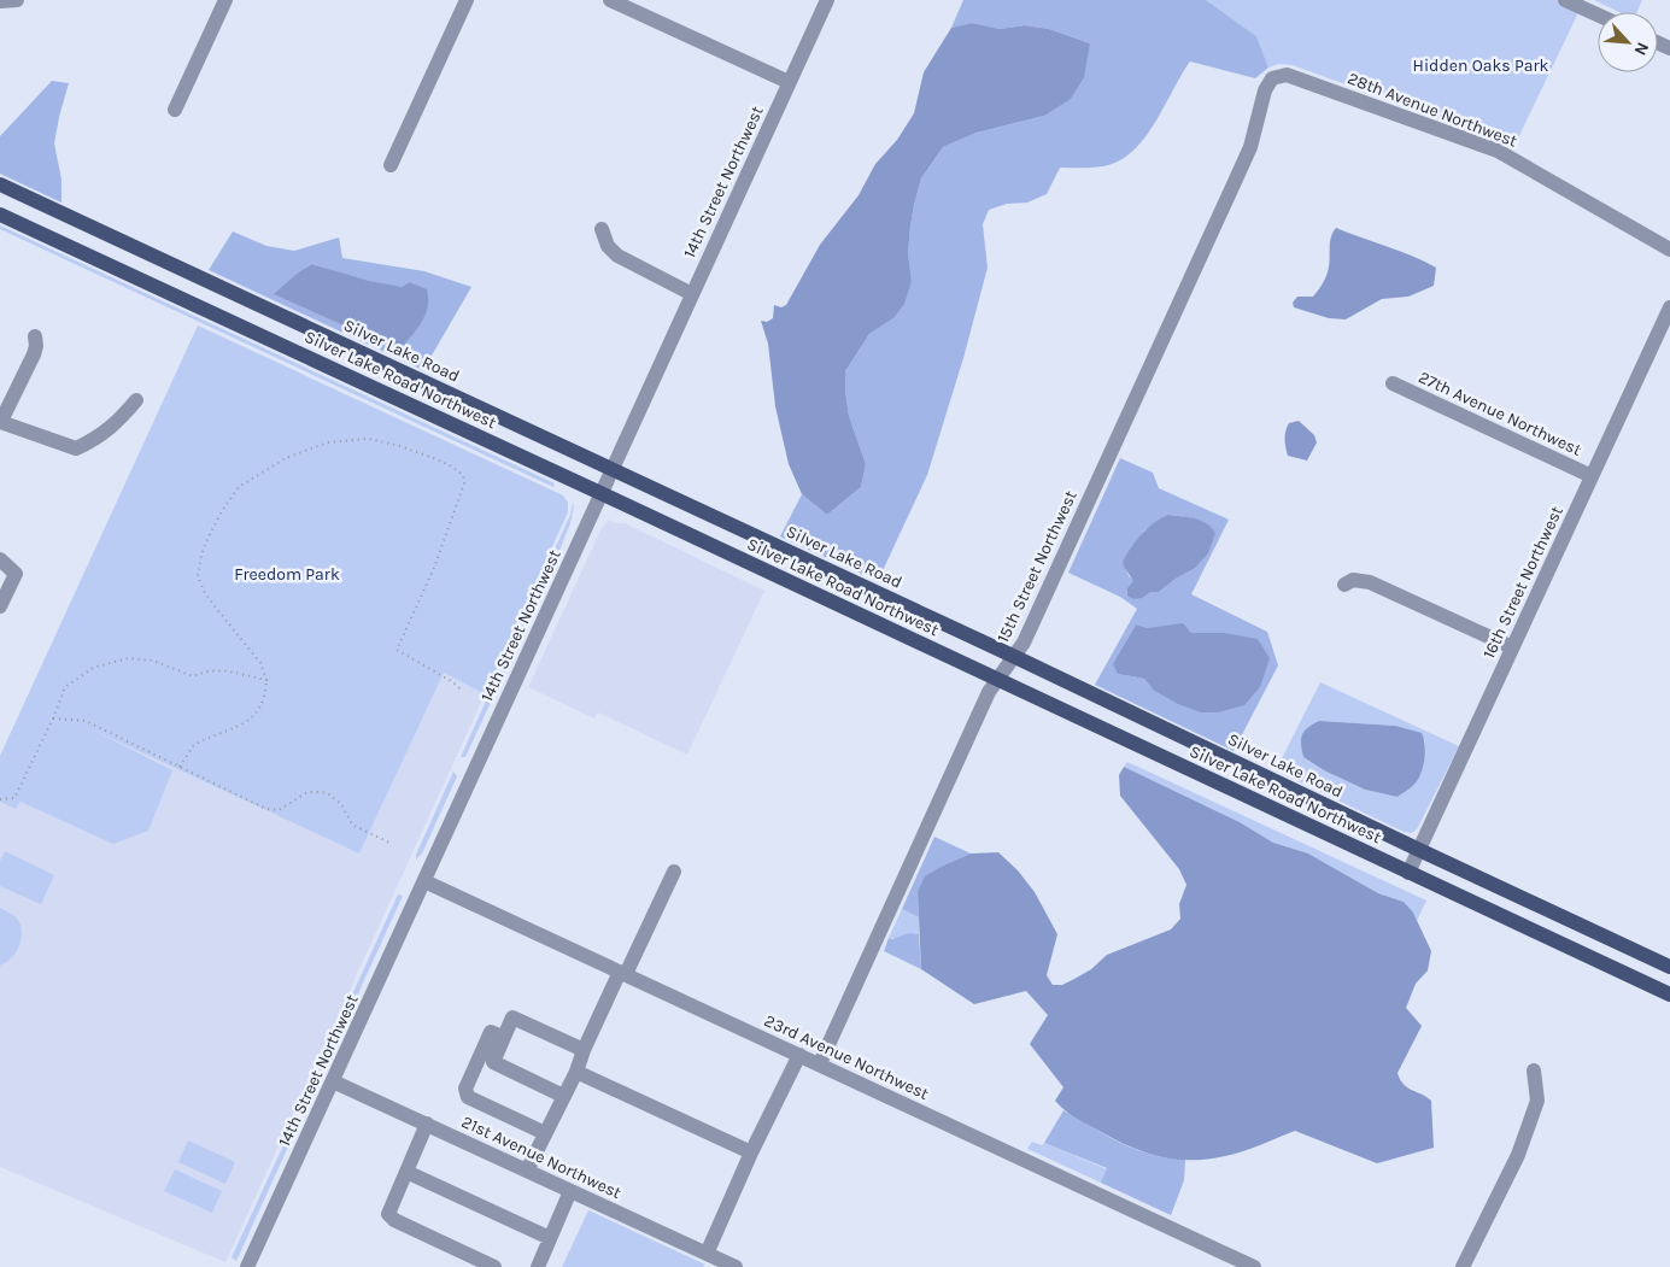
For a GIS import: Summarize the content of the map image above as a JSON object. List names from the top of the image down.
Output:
{
  "streets": {
    "main road": ["Silver Lake Road", "Silver Lake Road Northwest"],
    "street": [
      "28th Avenue Northwest",
      "14th Street Northwest",
      "27th Avenue Northwest",
      "15th Street Northwest",
      "16th Street Northwest",
      "23rd Avenue Northwest",
      "21st Avenue Northwest"
    ]
  },
  "crossings": [
    ["28th Avenue Northwest", "15th Street Northwest"],
    ["14th Street Northwest", "Silver Lake Road"],
    ["14th Street Northwest", "Silver Lake Road Northwest"],
    ["14th Street Northwest", "23rd Avenue Northwest"],
    ["14th Street Northwest", "21st Avenue Northwest"],
    ["Silver Lake Road", "15th Street Northwest"],
    ["Silver Lake Road", "16th Street Northwest"],
    ["Silver Lake Road Northwest", "15th Street Northwest"],
    ["Silver Lake Road Northwest", "16th Street Northwest"],
    ["27th Avenue Northwest", "16th Street Northwest"],
    ["15th Street Northwest", "23rd Avenue Northwest"]
  ],
  "parks": ["Hidden Oaks Park", "Freedom Park"],
  "north": "bottom right"
}
